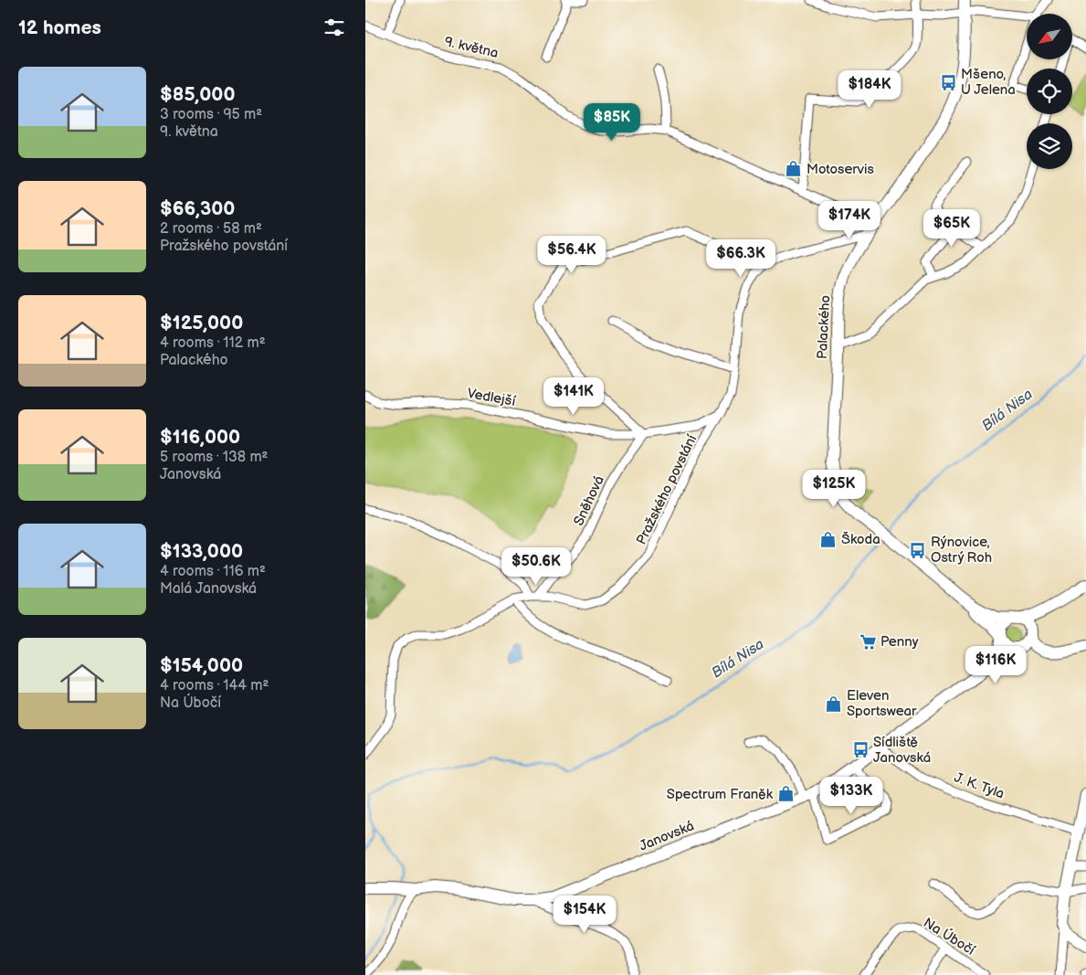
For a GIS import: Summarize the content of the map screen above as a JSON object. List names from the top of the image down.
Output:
{
  "streets": {
    "street": [
      "9. května",
      "Palackého",
      "Vedlejší",
      "Pražského povstání",
      "Sněhová",
      "J. K. Tyla",
      "Janovská",
      "Na Úbočí"
    ]
  },
  "crossings": [
    ["9. května", "Palackého"],
    ["Palackého", "Pražského povstání"],
    ["Palackého", "Janovská"],
    ["Vedlejší", "Pražského povstání"],
    ["Vedlejší", "Sněhová"],
    ["Pražského povstání", "Sněhová"],
    ["J. K. Tyla", "Janovská"]
  ],
  "water": ["Bílá Nisa"],
  "places": {
    "bus stop": ["Mšeno, U Jelena", "Rýnovice, Ostrý Roh", "Sídliště Janovská"],
    "shop": [
      "Motoservis",
      "Škoda",
      "Eleven Sportswear",
      "Spectrum Franěk"
    ],
    "supermarket": ["Penny"]
  },
  "north": "bottom left",
  "page": {
    "heading": "12 homes",
    "list": [
      {
        "name": "$85,000",
        "note": "3 rooms · 95 m² · 9. května"
      },
      {
        "name": "$66,300",
        "note": "2 rooms · 58 m² · Pražského povstání"
      },
      {
        "name": "$125,000",
        "note": "4 rooms · 112 m² · Palackého"
      },
      {
        "name": "$116,000",
        "note": "5 rooms · 138 m² · Janovská"
      },
      {
        "name": "$133,000",
        "note": "4 rooms · 116 m² · Malá Janovská"
      },
      {
        "name": "$154,000",
        "note": "4 rooms · 144 m² · Na Úbočí"
      }
    ],
    "price": [
      "$184K",
      "$85K",
      "$174K",
      "$65K",
      "$56.4K",
      "$66.3K",
      "$141K",
      "$125K",
      "$50.6K",
      "$116K",
      "$133K",
      "$154K"
    ]
  }
}
